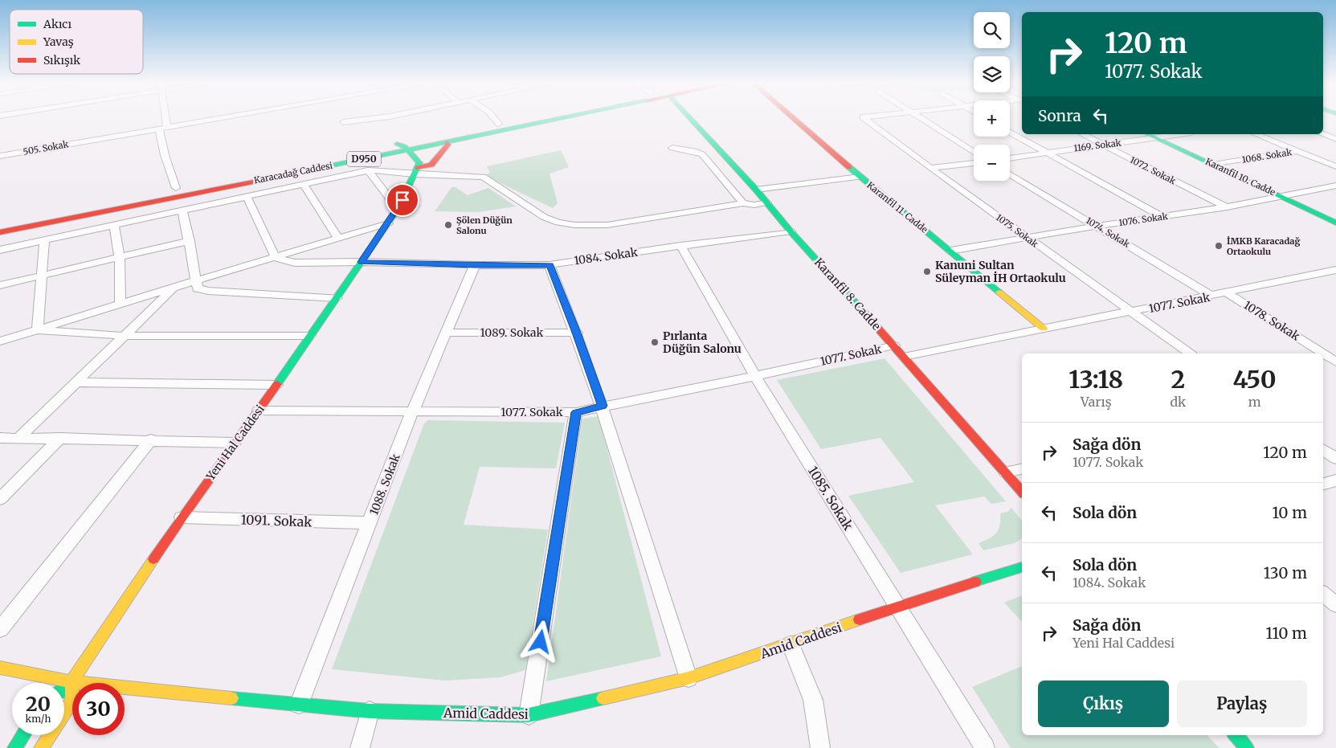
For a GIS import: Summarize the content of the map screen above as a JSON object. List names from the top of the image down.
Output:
{
  "streets": {
    "main road": [
      "D950",
      "Karacadağ Caddesi",
      "Karanfil 10. Cadde",
      "Karanfil 11. Cadde",
      "Karanfil 8. Cadde",
      "Yeni Hal Caddesi",
      "Amid Caddesi"
    ],
    "street": [
      "1169. Sokak",
      "505. Sokak",
      "1068. Sokak",
      "1072. Sokak",
      "1076. Sokak",
      "1075. Sokak",
      "1074. Sokak",
      "1084. Sokak",
      "1077. Sokak",
      "1078. Sokak",
      "1089. Sokak",
      "1088. Sokak",
      "1085. Sokak",
      "1091. Sokak"
    ]
  },
  "crossings": [
    ["1169. Sokak", "1072. Sokak"],
    ["1169. Sokak", "Karanfil 10. Cadde"],
    ["1068. Sokak", "Karanfil 10. Cadde"],
    ["1072. Sokak", "1076. Sokak"],
    ["Karanfil 10. Cadde", "1076. Sokak"],
    ["Karanfil 11. Cadde", "1076. Sokak"],
    ["Karanfil 11. Cadde", "1077. Sokak"],
    ["1076. Sokak", "1075. Sokak"],
    ["1076. Sokak", "1074. Sokak"],
    ["1075. Sokak", "1077. Sokak"],
    ["1074. Sokak", "1077. Sokak"],
    ["1084. Sokak", "Karanfil 8. Cadde"],
    ["1084. Sokak", "Yeni Hal Caddesi"],
    ["1084. Sokak", "1088. Sokak"],
    ["1084. Sokak", "1085. Sokak"],
    ["Karanfil 8. Cadde", "1077. Sokak"],
    ["1077. Sokak", "1078. Sokak"],
    ["1077. Sokak", "Yeni Hal Caddesi"],
    ["1077. Sokak", "1088. Sokak"],
    ["1077. Sokak", "1085. Sokak"],
    ["1089. Sokak", "1088. Sokak"],
    ["Yeni Hal Caddesi", "1091. Sokak"],
    ["Yeni Hal Caddesi", "Amid Caddesi"],
    ["1088. Sokak", "1091. Sokak"],
    ["1088. Sokak", "Amid Caddesi"],
    ["1085. Sokak", "Amid Caddesi"]
  ],
  "places": [
    "Şölen Düğün Salonu",
    "İMKB Karacadağ Ortaokulu",
    "Kanuni Sultan Süleyman İH Ortaokulu",
    "Pırlanta Düğün Salonu"
  ],
  "legend": ["Akıcı", "Yavaş", "Sıkışık"],
  "page": {
    "map_buttons": ["+", "−"],
    "turn": ["120 m", "1077. Sokak"],
    "then": "Sonra",
    "eta": [
      "13:18",
      "Varış",
      "2",
      "dk",
      "450",
      "m"
    ],
    "list": [
      {
        "name": "Sağa dön",
        "note": "1077. Sokak",
        "value": "120 m"
      },
      {
        "name": "Sola dön",
        "value": "10 m"
      },
      {
        "name": "Sola dön",
        "note": "1084. Sokak",
        "value": "130 m"
      },
      {
        "name": "Sağa dön",
        "note": "Yeni Hal Caddesi",
        "value": "110 m"
      }
    ],
    "buttons": ["Çıkış", "Paylaş"],
    "speed": "20 km/h",
    "limit": "30"
  }
}
